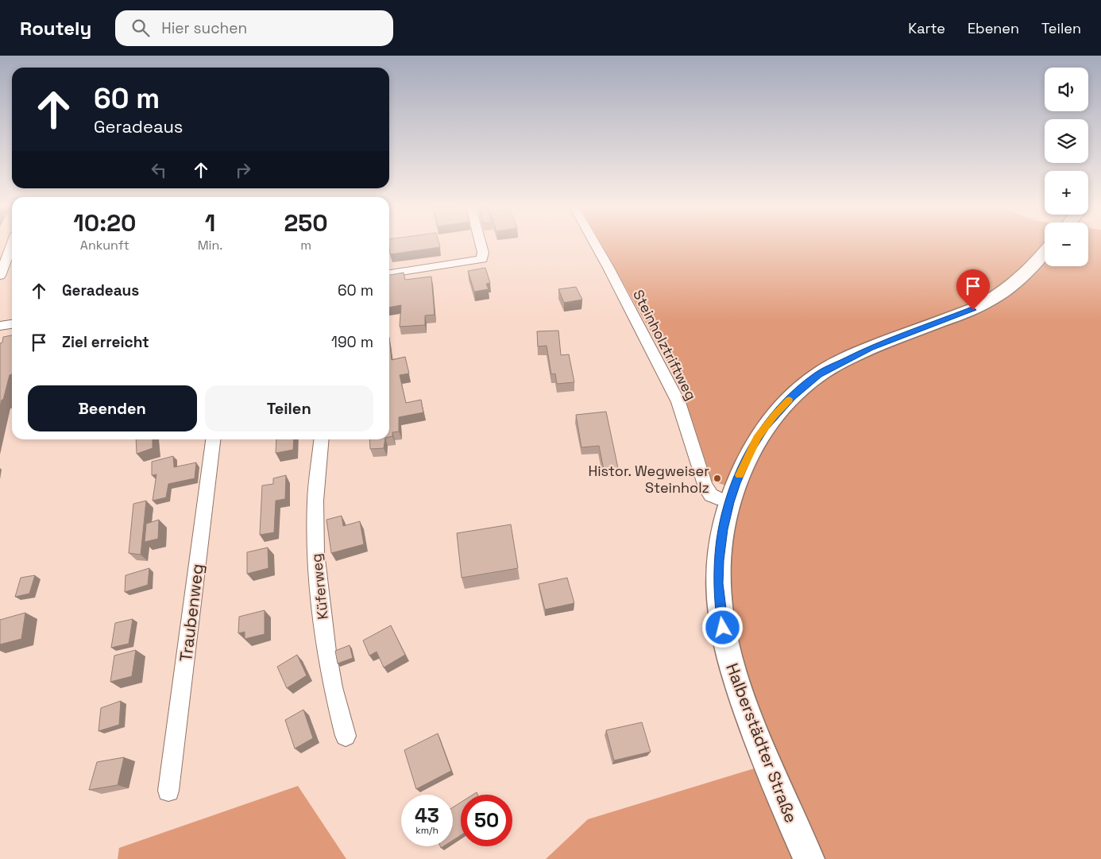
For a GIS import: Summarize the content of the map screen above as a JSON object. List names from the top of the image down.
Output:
{
  "streets": {
    "main road": ["Halberstädter Straße"],
    "street": ["Steinholztriftweg", "Küferweg", "Traubenweg"]
  },
  "crossings": [
    ["Steinholztriftweg", "Halberstädter Straße"]
  ],
  "places": ["Histor. Wegweiser Steinholz"],
  "page": {
    "header": "Routely",
    "search": "Hier suchen",
    "nav": ["Karte", "Ebenen", "Teilen"],
    "map_buttons": ["+", "−"],
    "turn": ["60 m", "Geradeaus"],
    "eta": [
      "10:20",
      "Ankunft",
      "1",
      "Min.",
      "250",
      "m"
    ],
    "list": [
      {
        "name": "Geradeaus",
        "value": "60 m"
      },
      {
        "name": "Ziel erreicht",
        "value": "190 m"
      }
    ],
    "buttons": ["Beenden", "Teilen"],
    "speed": "43 km/h",
    "limit": "50"
  }
}
